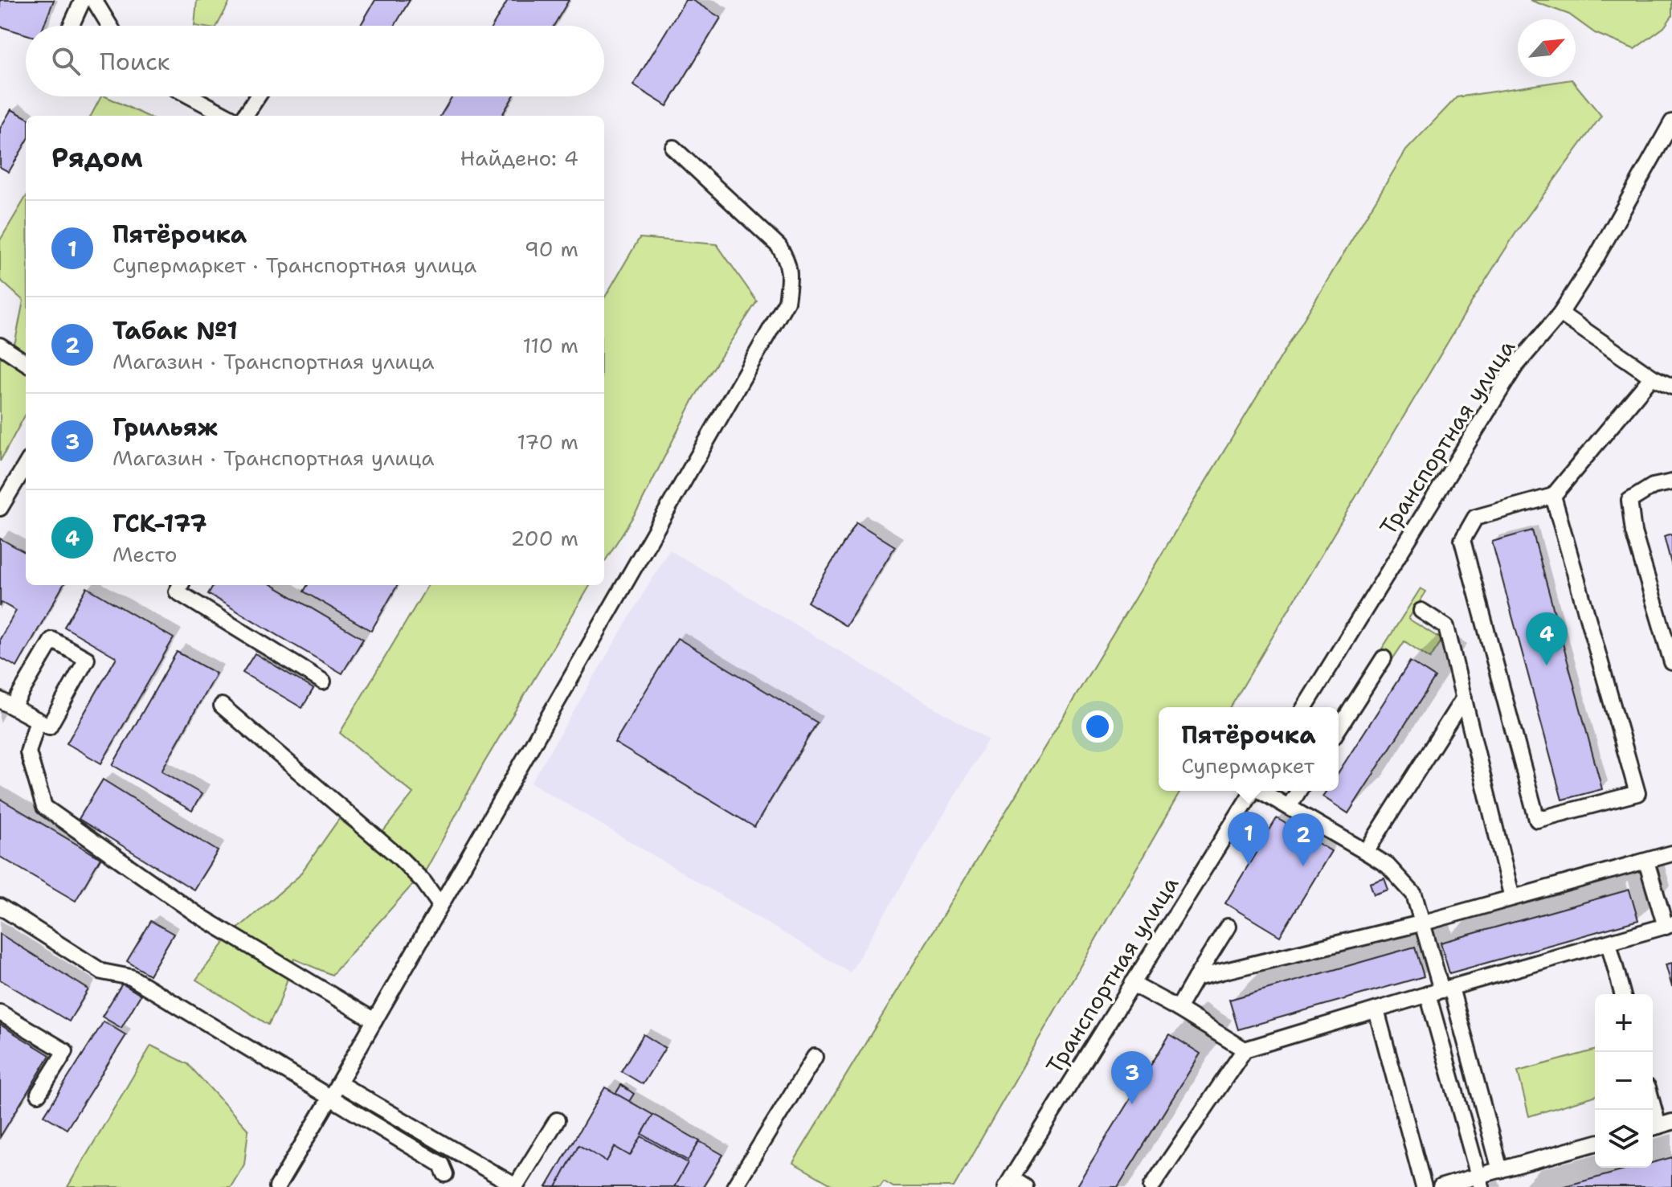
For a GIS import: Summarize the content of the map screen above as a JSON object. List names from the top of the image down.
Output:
{
  "streets": {
    "street": ["Транспортная улица"]
  },
  "north": "top right",
  "page": {
    "search": "Поиск",
    "heading": ["Рядом", "Найдено: 4"],
    "list": [
      {
        "mark": "1",
        "name": "Пятёрочка",
        "note": "Супермаркет · Транспортная улица",
        "value": "90 m"
      },
      {
        "mark": "2",
        "name": "Табак №1",
        "note": "Магазин · Транспортная улица",
        "value": "110 m"
      },
      {
        "mark": "3",
        "name": "Грильяж",
        "note": "Магазин · Транспортная улица",
        "value": "170 m"
      },
      {
        "mark": "4",
        "name": "ГСК-177",
        "note": "Место",
        "value": "200 m"
      }
    ],
    "pins": [
      "4",
      "1",
      "2",
      "3"
    ],
    "popup": ["Пятёрочка", "Супермаркет"],
    "map_buttons": ["+", "−"]
  }
}
